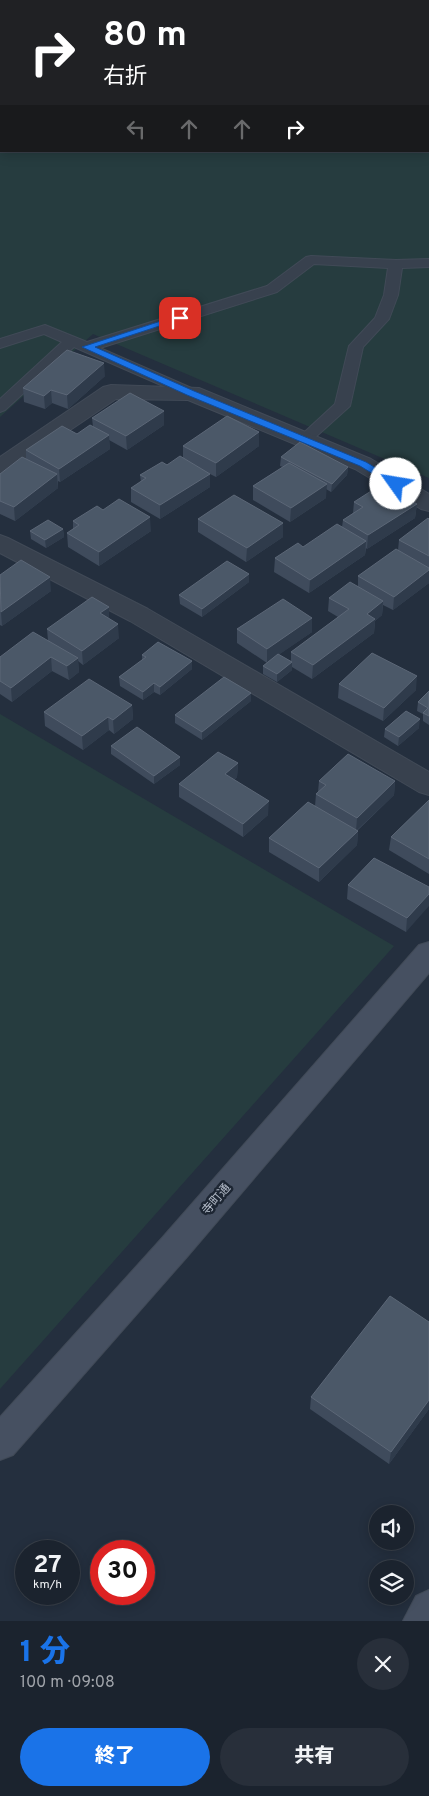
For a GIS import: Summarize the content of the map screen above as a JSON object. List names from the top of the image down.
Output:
{
  "streets": {
    "street": ["寺町通"]
  },
  "page": {
    "turn": ["80 m", "右折"],
    "speed": "27 km/h",
    "limit": "30",
    "heading": ["1 分", "100 m · 09:08"],
    "buttons": ["終了", "共有"]
  }
}
